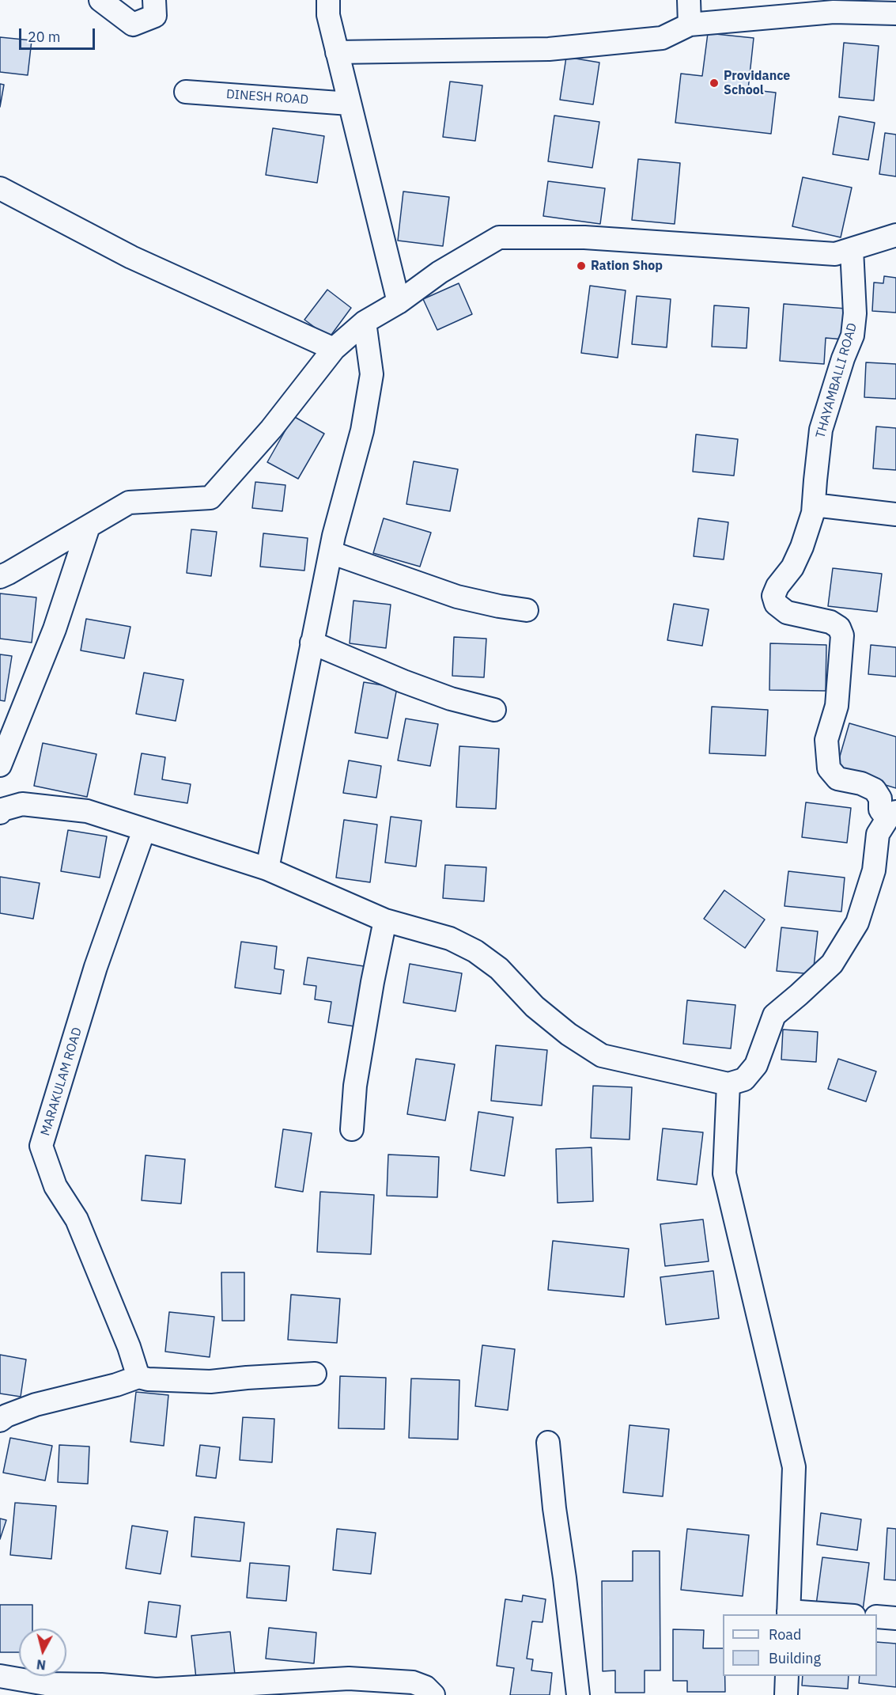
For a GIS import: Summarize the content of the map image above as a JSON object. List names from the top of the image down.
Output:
{
  "streets": {
    "street": ["DINESH ROAD", "THAYAMBALLI ROAD", "MARAKULAM ROAD"]
  },
  "places": ["Providance School", "Ration Shop"],
  "legend": ["Road", "Building"],
  "scale_bar": "20 m",
  "north": "bottom"
}
